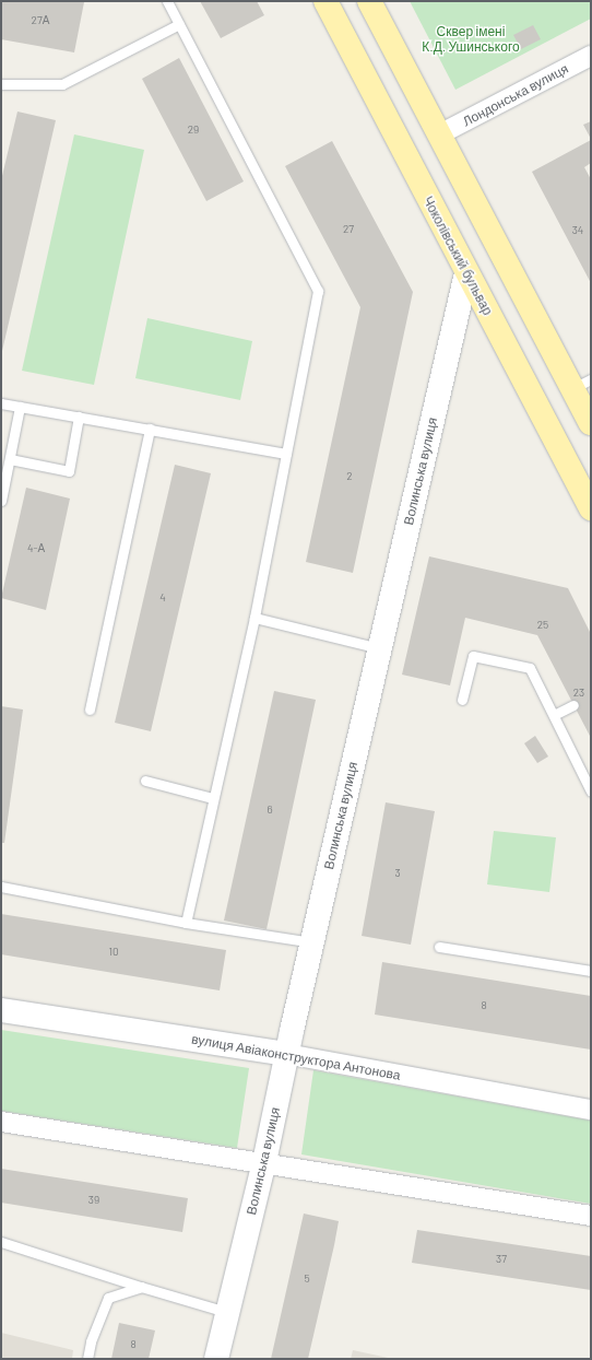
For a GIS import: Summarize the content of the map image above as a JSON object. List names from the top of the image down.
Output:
{
  "streets": {
    "main road": ["Чоколівський бульвар"],
    "street": ["Лондонська вулиця", "Волинська вулиця", "вулиця Авіаконструктора Антонова"]
  },
  "crossings": [
    ["Чоколівський бульвар", "Волинська вулиця"],
    ["Волинська вулиця", "вулиця Авіаконструктора Антонова"]
  ],
  "parks": ["Сквер імені К.Д. Ушинського"],
  "house_numbers": [
    "27А",
    "29",
    "27",
    "34",
    "2",
    "4-А",
    "4",
    "25",
    "23",
    "6",
    "3",
    "10",
    "8",
    "39",
    "37",
    "5",
    "8"
  ]
}
